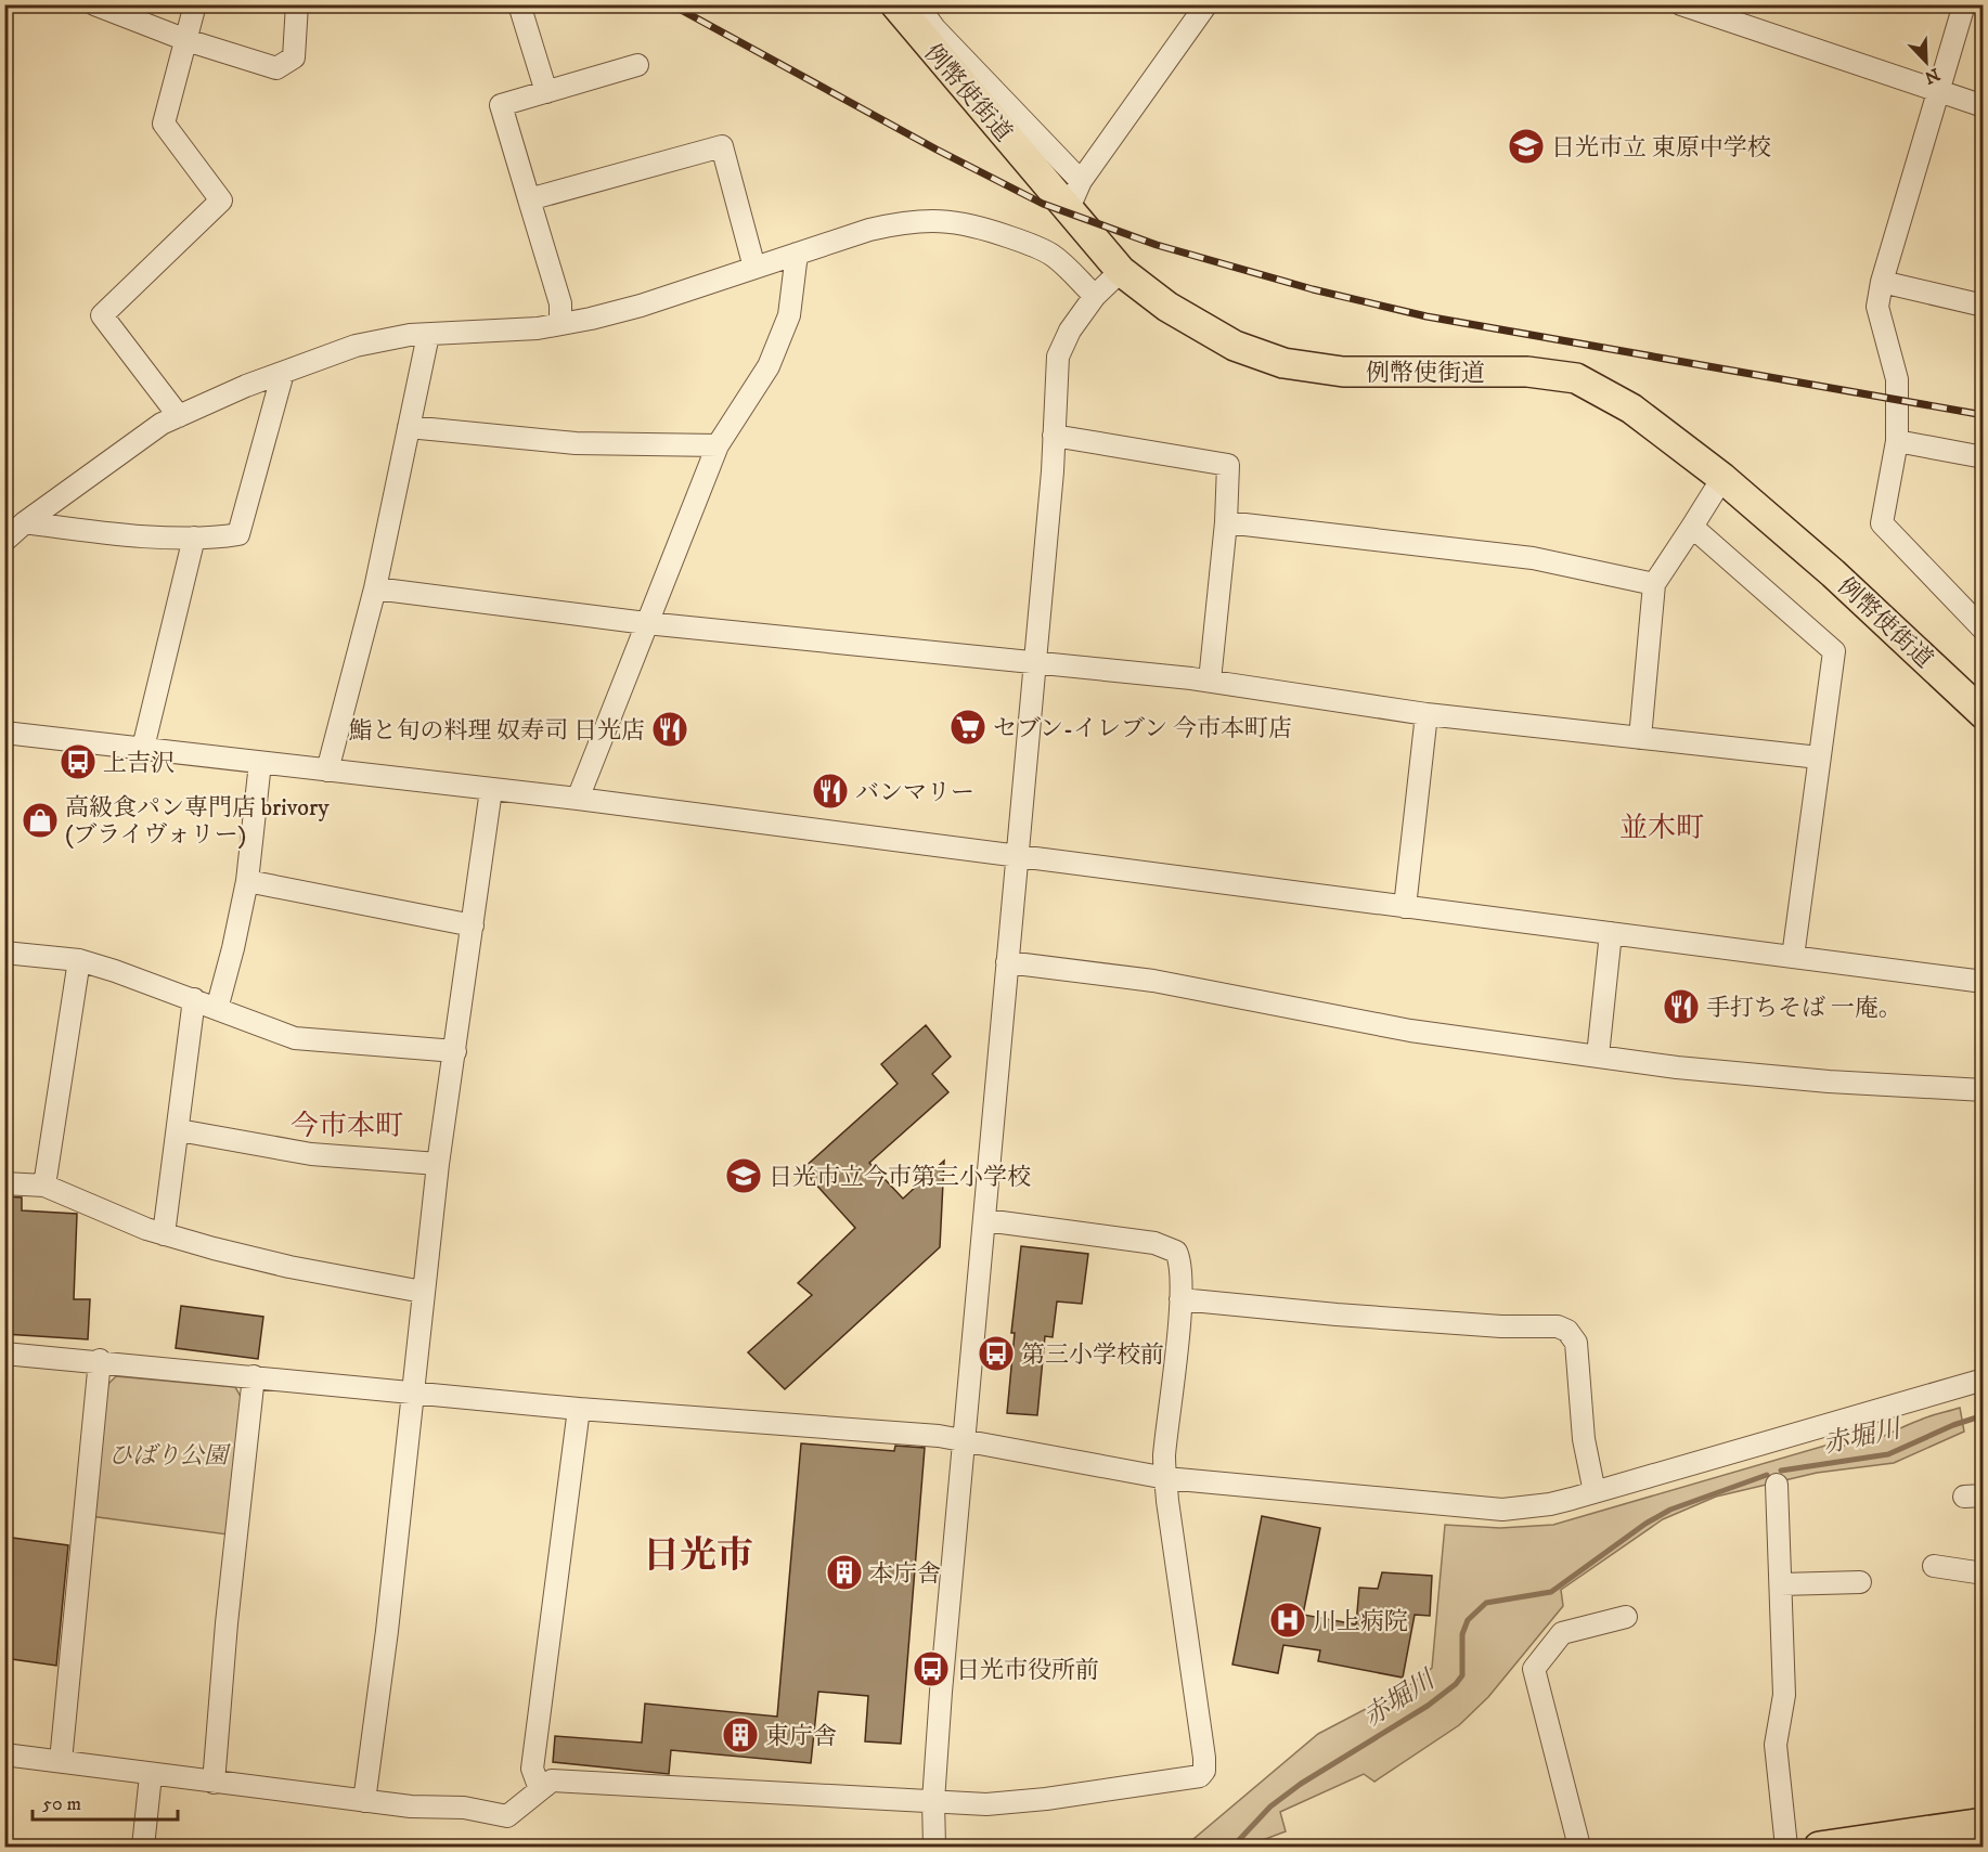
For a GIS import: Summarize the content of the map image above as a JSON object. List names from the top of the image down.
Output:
{
  "streets": {
    "highway": ["例幣使街道"]
  },
  "districts": ["並木町", "今市本町", "日光市"],
  "water": ["赤堀川"],
  "parks": ["ひばり公園"],
  "places": {
    "school or university": ["日光市立 東原中学校", "日光市立今市第三小学校"],
    "supermarket": ["セブン-イレブン 今市本町店"],
    "restaurant": ["鮨と旬の料理 奴寿司 日光店", "バンマリー", "手打ちそば 一庵。"],
    "bus stop": ["上吉沢", "第三小学校前", "日光市役所前"],
    "shop": ["高級食パン専門店 brivory (ブライヴォリー)"],
    "building": ["本庁舎", "東庁舎"],
    "hospital": ["川上病院"]
  },
  "scale_bar": "50 m",
  "north": "bottom right"
}
